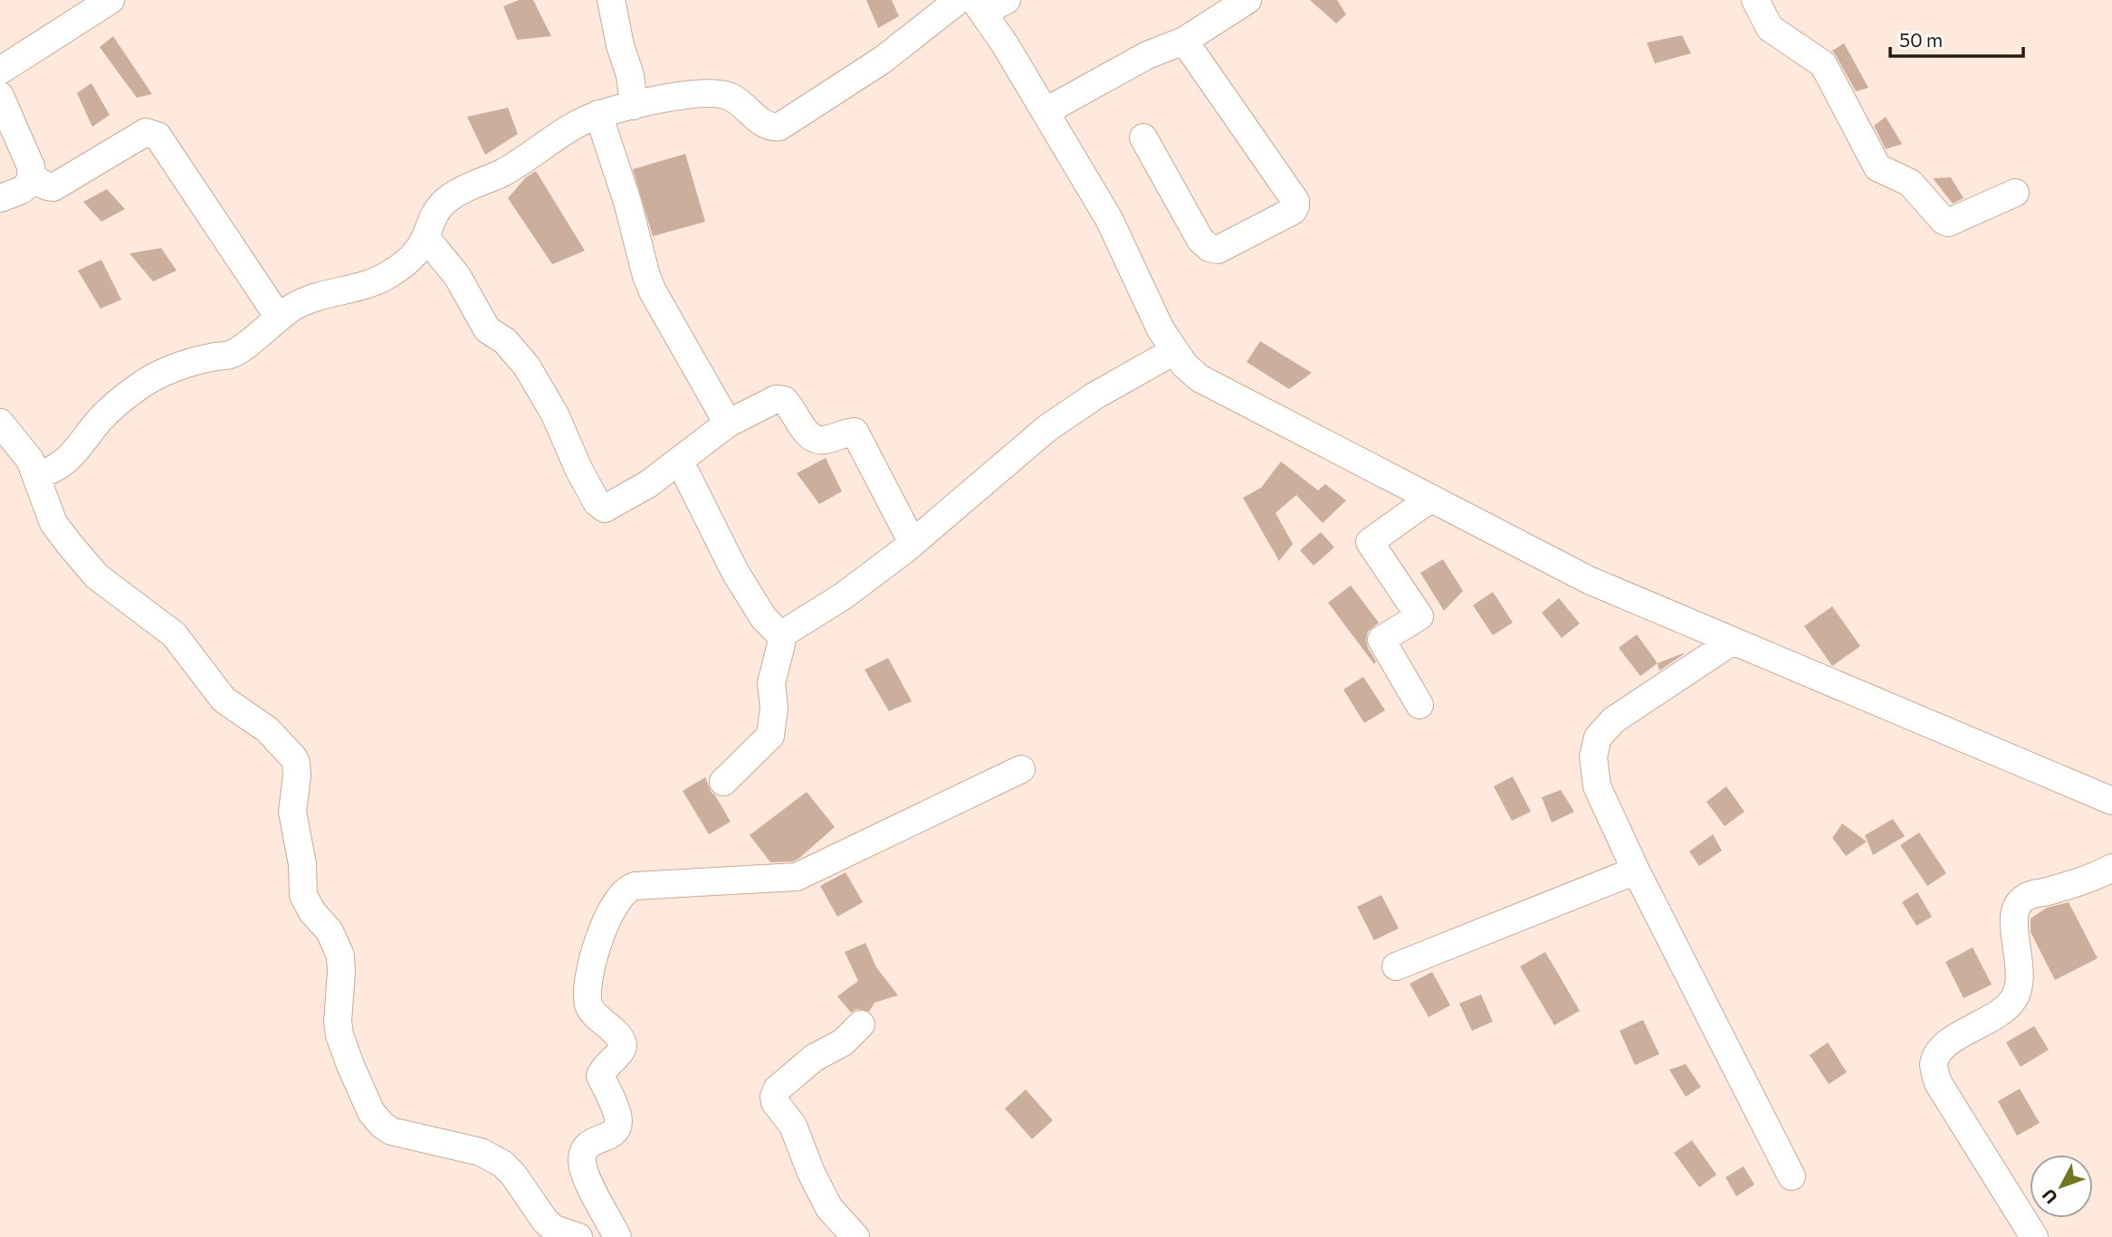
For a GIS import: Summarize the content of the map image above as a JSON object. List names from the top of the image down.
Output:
{
  "scale_bar": "50 m",
  "north": "bottom left"
}
